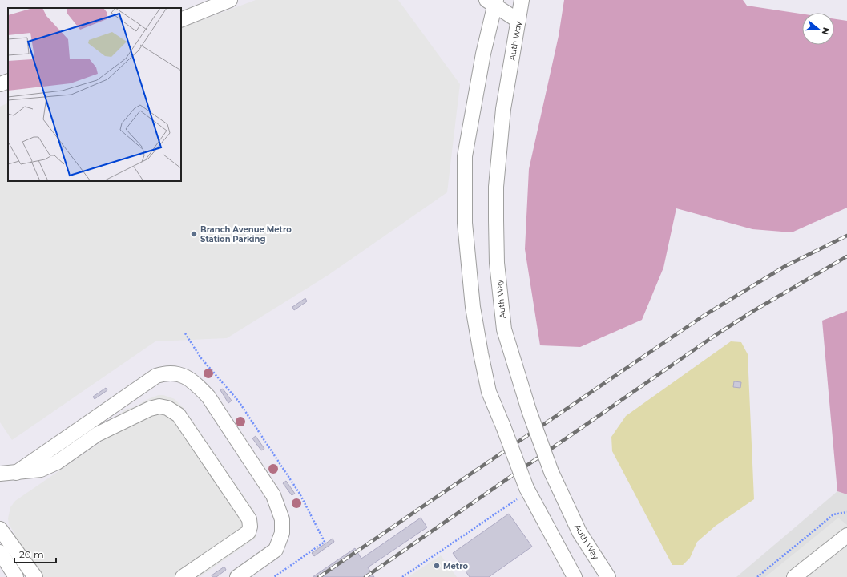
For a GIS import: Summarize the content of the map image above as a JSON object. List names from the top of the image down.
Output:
{
  "streets": {
    "street": ["Auth Way"]
  },
  "places": ["Branch Avenue Metro Station Parking", "Metro"],
  "scale_bar": "20 m",
  "north": "right"
}
